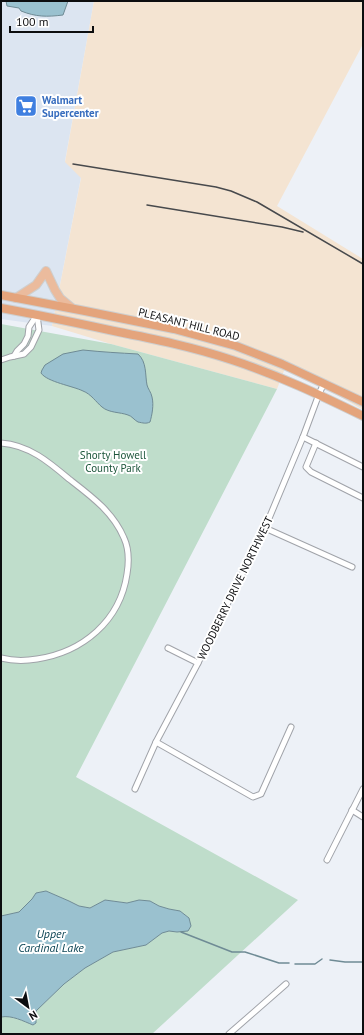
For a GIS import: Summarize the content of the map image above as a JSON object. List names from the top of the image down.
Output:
{
  "streets": {
    "highway": ["PLEASANT HILL ROAD"],
    "street": ["WOODBERRY DRIVE NORTHWEST"]
  },
  "crossings": [
    ["PLEASANT HILL ROAD", "WOODBERRY DRIVE NORTHWEST"]
  ],
  "water": ["Upper Cardinal Lake"],
  "parks": ["Shorty Howell County Park"],
  "places": {
    "supermarket": ["Walmart Supercenter"]
  },
  "scale_bar": "100 m",
  "north": "bottom right"
}
